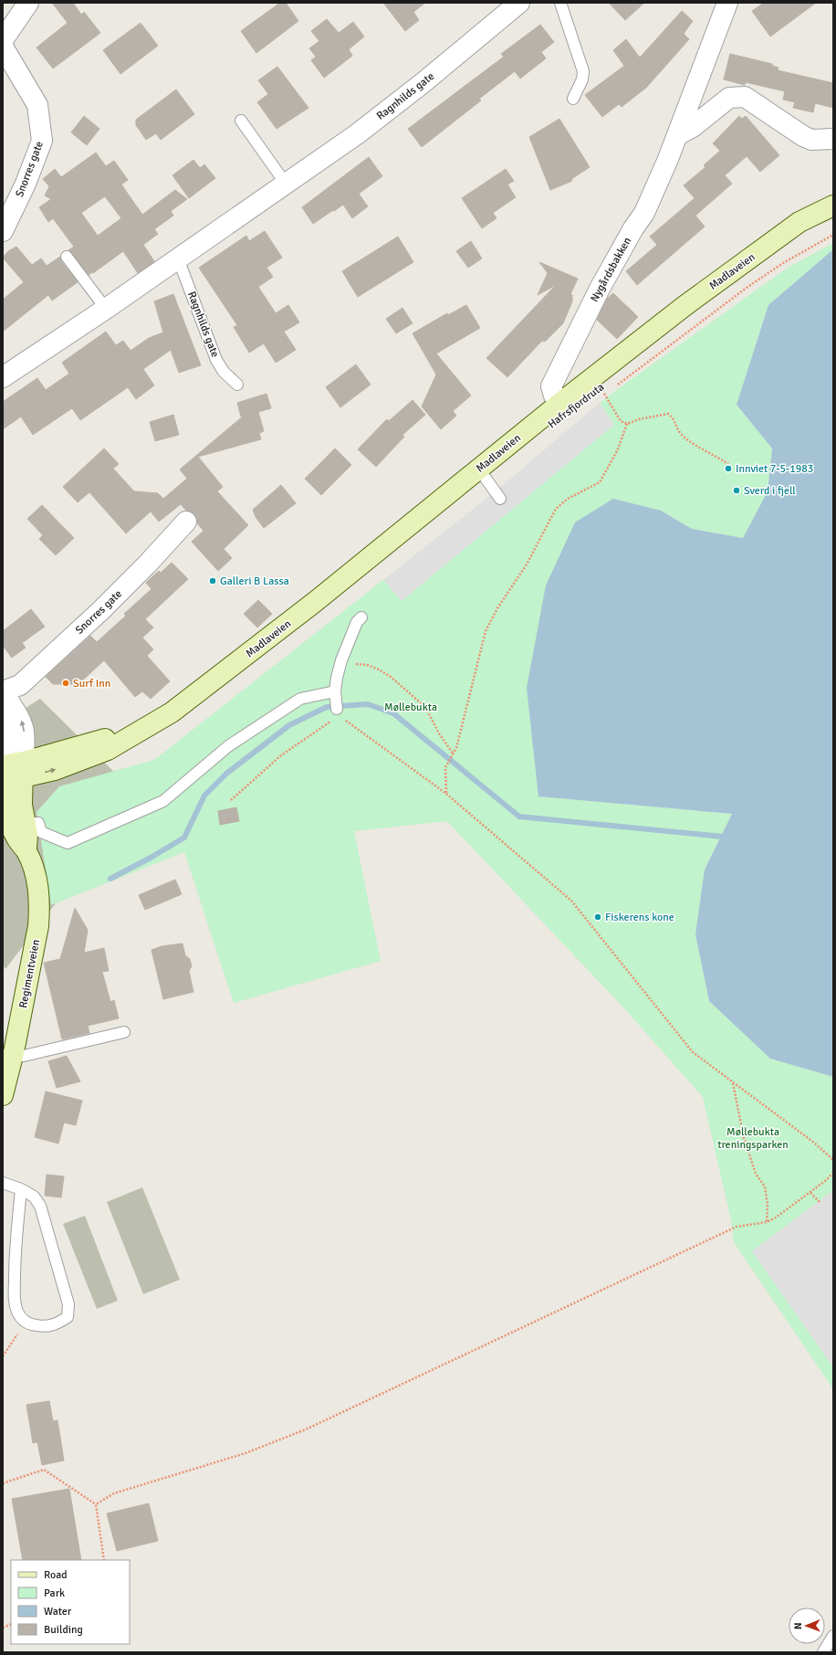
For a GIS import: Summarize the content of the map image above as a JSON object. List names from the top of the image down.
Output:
{
  "streets": {
    "main road": ["Madlaveien", "Regimentveien"],
    "street": ["Ragnhilds gate", "Snorres gate", "Nygårdsbakken"],
    "path": ["Hafrsfjordruta"]
  },
  "crossings": [
    ["Snorres gate", "Madlaveien"],
    ["Snorres gate", "Regimentveien"],
    ["Nygårdsbakken", "Madlaveien"],
    ["Madlaveien", "Regimentveien"]
  ],
  "parks": ["Møllebukta", "Møllebukta treningsparken"],
  "places": [
    "Innviet 7-5-1983",
    "Sverd i fjell",
    "Galleri B Lassa",
    "Surf Inn",
    "Fiskerens kone"
  ],
  "legend": [
    "Road",
    "Park",
    "Water",
    "Building"
  ],
  "north": "left"
}
